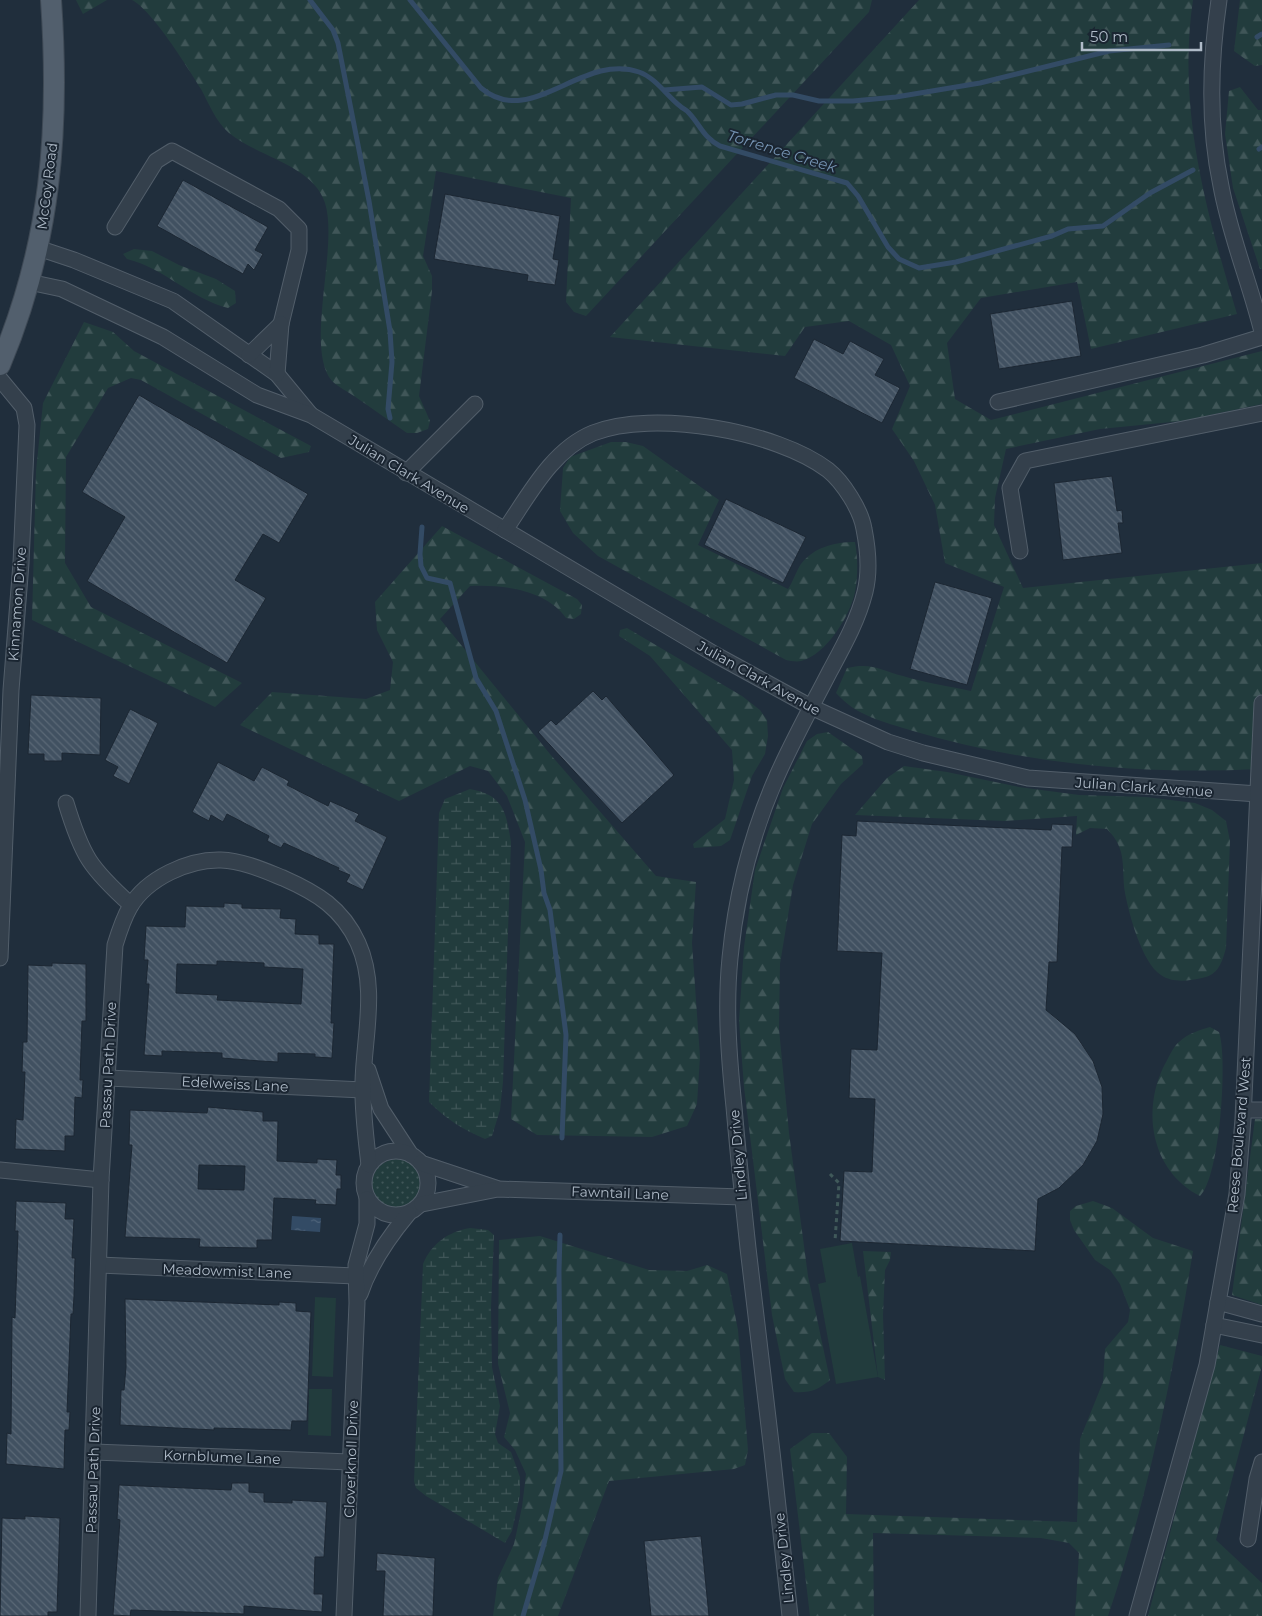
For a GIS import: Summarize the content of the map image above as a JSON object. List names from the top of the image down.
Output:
{
  "streets": {
    "main road": ["McCoy Road"],
    "street": [
      "Julian Clark Avenue",
      "Kinnamon Drive",
      "Passau Path Drive",
      "Edelweiss Lane",
      "Reese Boulevard West",
      "Lindley Drive",
      "Fawntail Lane",
      "Meadowmist Lane",
      "Kornblume Lane",
      "Cloverknoll Drive"
    ]
  },
  "crossings": [
    ["McCoy Road", "Julian Clark Avenue"],
    ["Julian Clark Avenue", "Reese Boulevard West"],
    ["Julian Clark Avenue", "Lindley Drive"],
    ["Passau Path Drive", "Edelweiss Lane"],
    ["Passau Path Drive", "Fawntail Lane"],
    ["Passau Path Drive", "Meadowmist Lane"],
    ["Passau Path Drive", "Kornblume Lane"],
    ["Passau Path Drive", "Cloverknoll Drive"],
    ["Lindley Drive", "Fawntail Lane"],
    ["Fawntail Lane", "Cloverknoll Drive"],
    ["Meadowmist Lane", "Cloverknoll Drive"],
    ["Kornblume Lane", "Cloverknoll Drive"]
  ],
  "water": ["Torrence Creek"],
  "scale_bar": "50 m"
}
